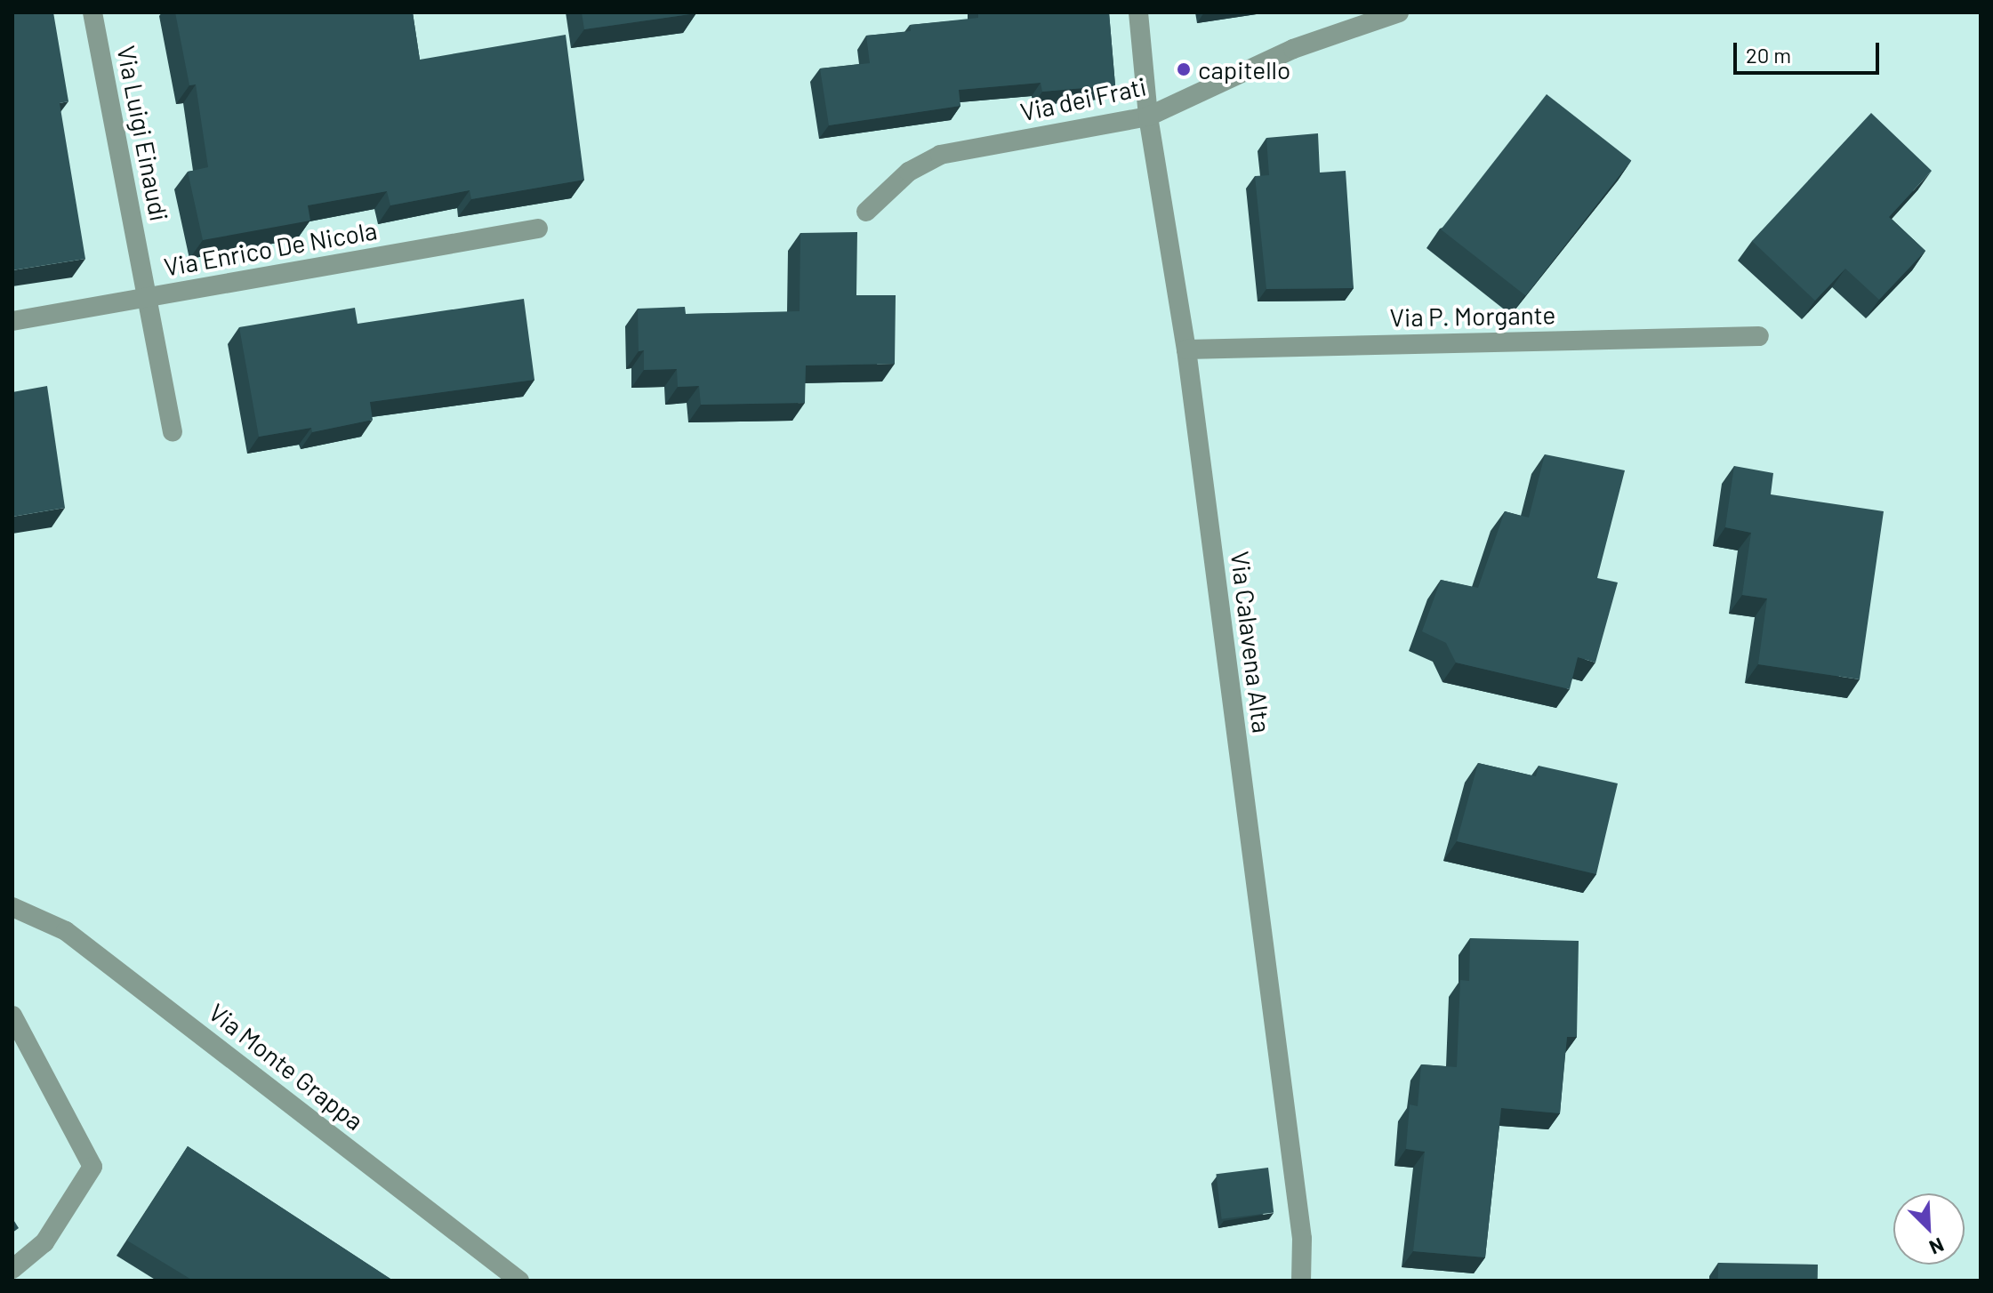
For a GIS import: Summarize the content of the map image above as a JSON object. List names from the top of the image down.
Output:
{
  "streets": {
    "street": [
      "Via dei Frati",
      "Via Luigi Einaudi",
      "Via Enrico De Nicola",
      "Via P. Morgante",
      "Via Calavena Alta",
      "Via Monte Grappa"
    ]
  },
  "crossings": [
    ["Via dei Frati", "Via Calavena Alta"],
    ["Via Luigi Einaudi", "Via Enrico De Nicola"],
    ["Via P. Morgante", "Via Calavena Alta"]
  ],
  "places": ["capitello"],
  "scale_bar": "20 m",
  "north": "bottom right"
}
